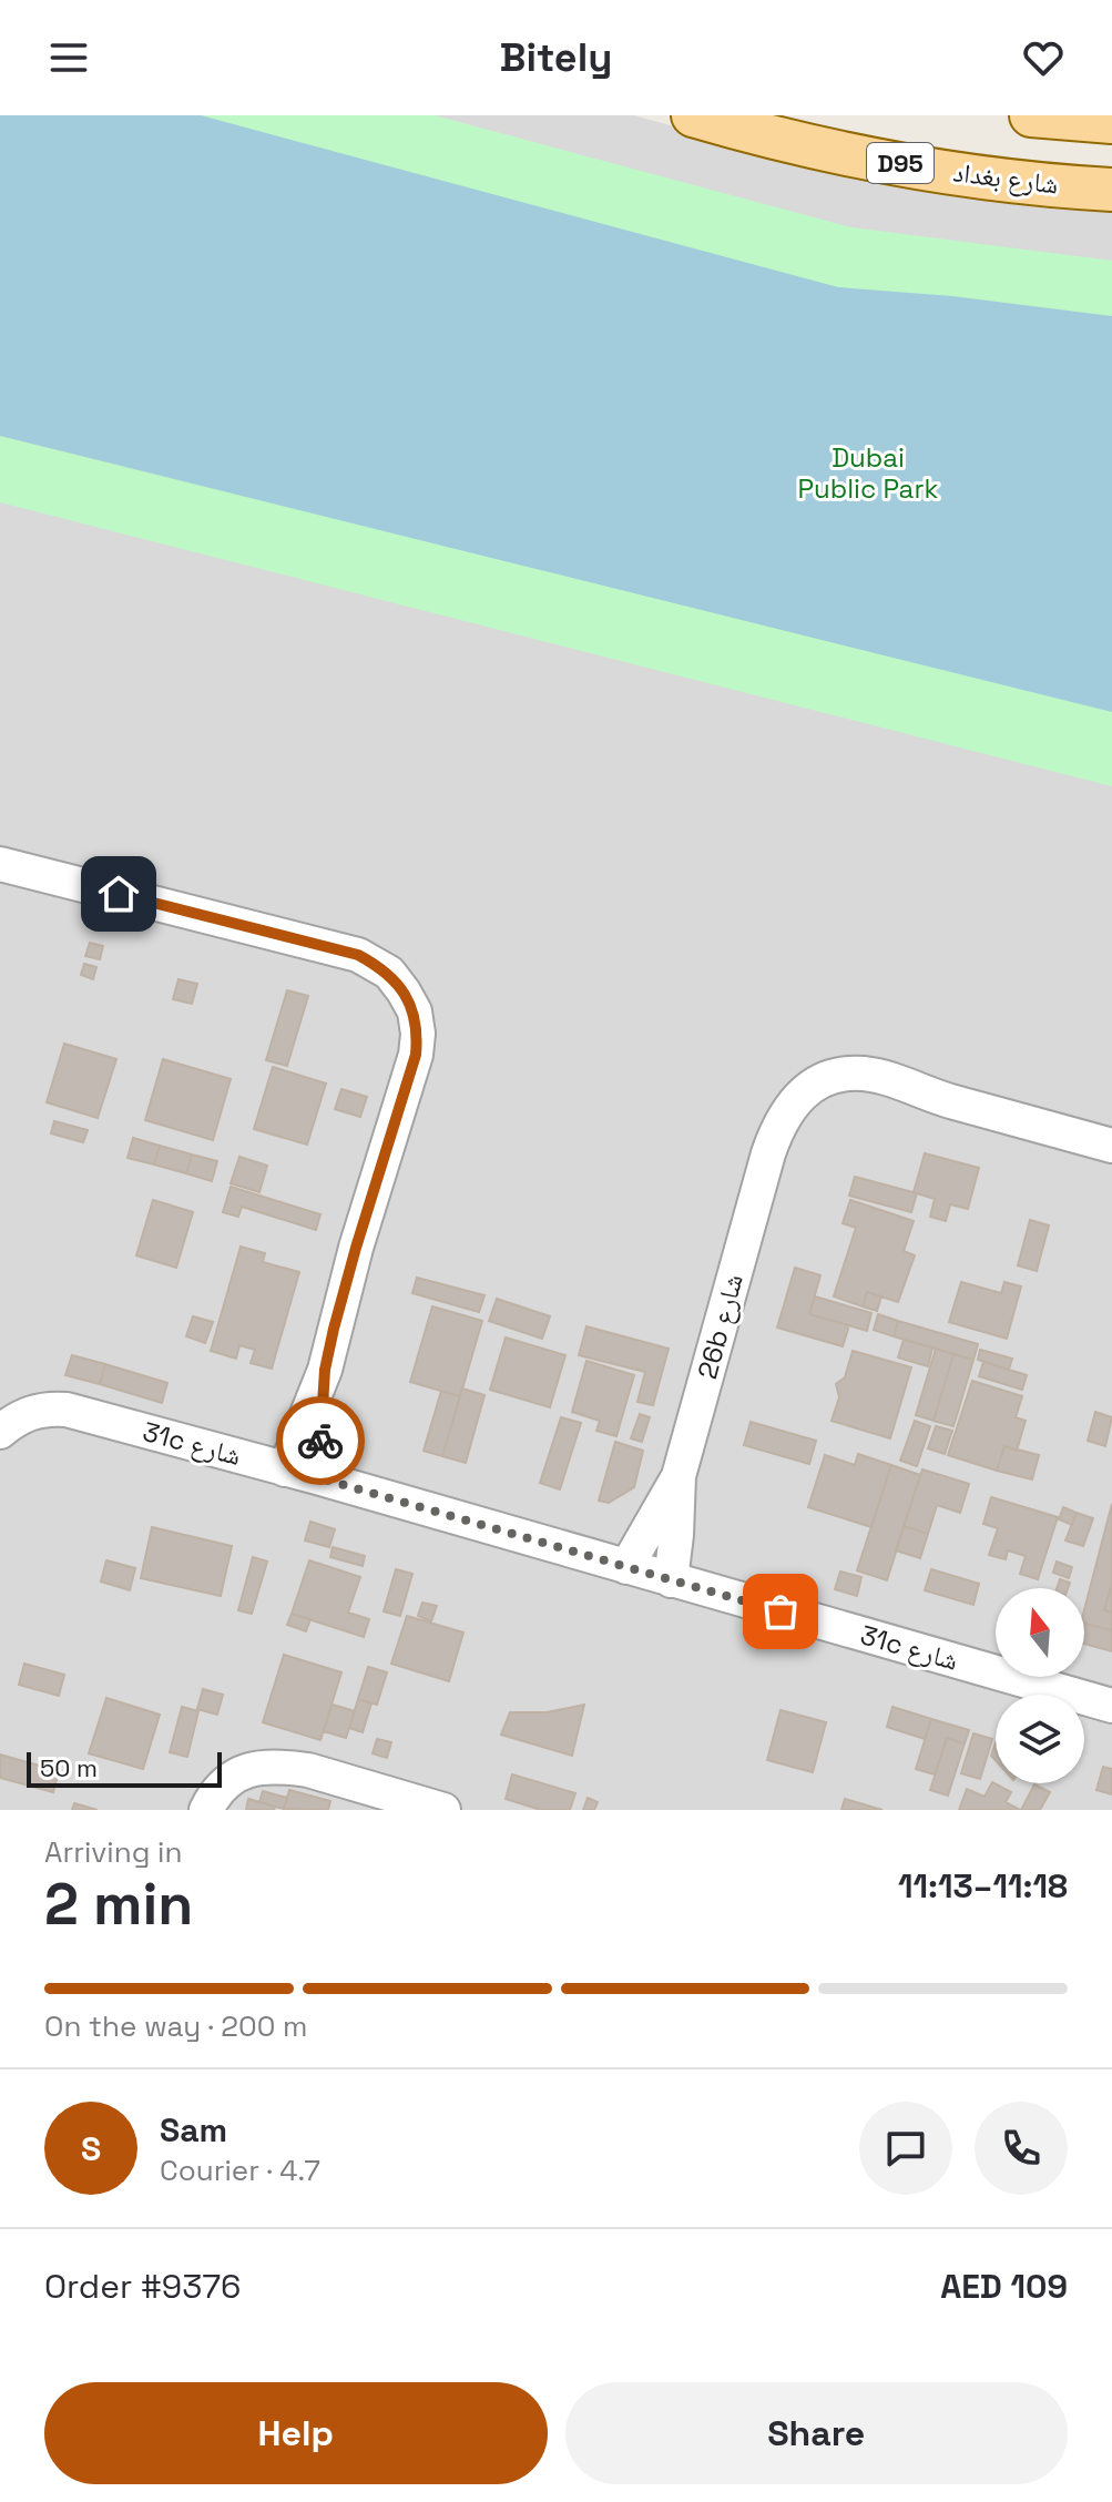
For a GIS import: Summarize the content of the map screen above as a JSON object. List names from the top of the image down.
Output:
{
  "streets": {
    "main road": ["D95", "شارع بغداد"],
    "street": ["26b شارع", "31c شارع"]
  },
  "crossings": [
    ["26b شارع", "31c شارع"]
  ],
  "parks": ["Dubai Public Park"],
  "scale_bar": "50 m",
  "north": "top",
  "page": {
    "header": "Bitely",
    "scale": "50 m",
    "heading": ["2 min", "Arriving in", "11:13–11:18"],
    "panel": [
      "Sam",
      "Courier · 4.7",
      "Order #9376",
      "AED 109"
    ],
    "bar": "On the way · 200 m",
    "round": "S",
    "buttons": ["Help", "Share"]
  }
}
